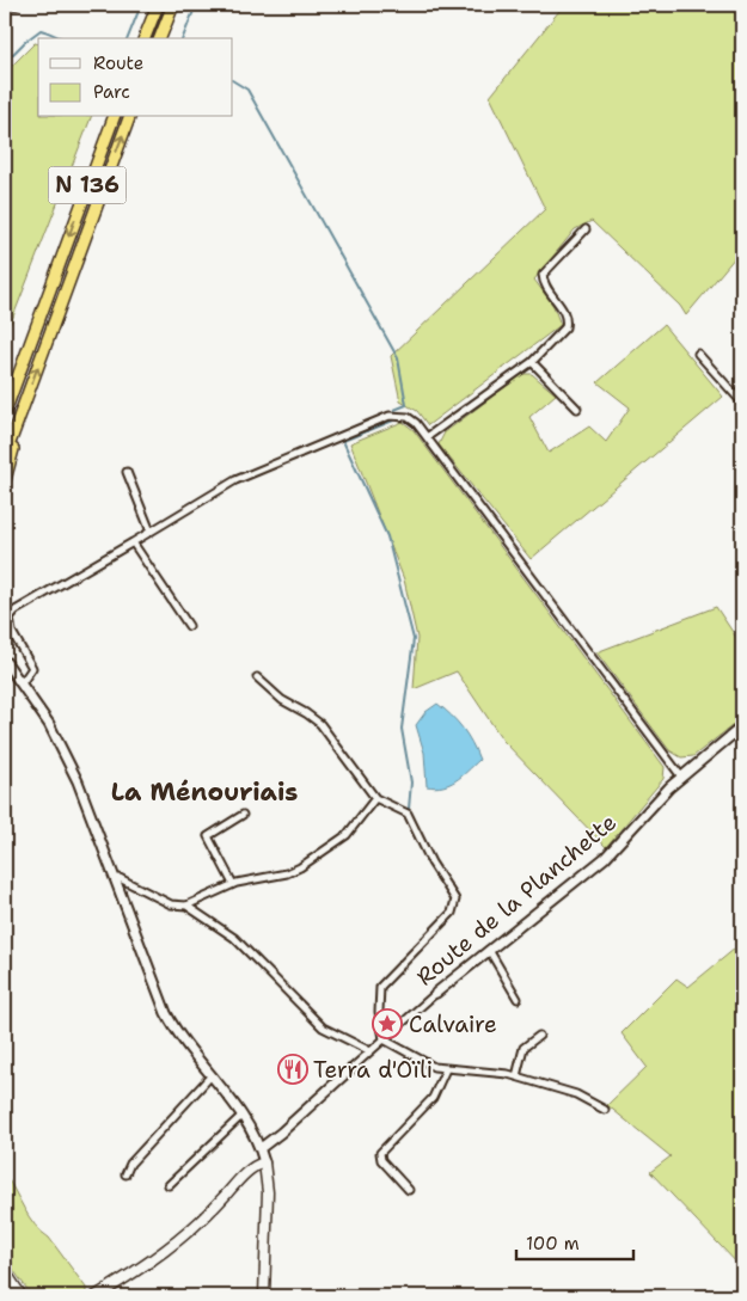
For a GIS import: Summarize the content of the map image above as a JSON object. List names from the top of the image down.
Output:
{
  "streets": {
    "highway": ["N 136"],
    "street": ["Route de la Planchette"]
  },
  "districts": ["La Ménouriais"],
  "places": {
    "place": ["Calvaire"],
    "restaurant": ["Terra d'Oïli"]
  },
  "legend": ["Route", "Parc"],
  "scale_bar": "100 m"
}
